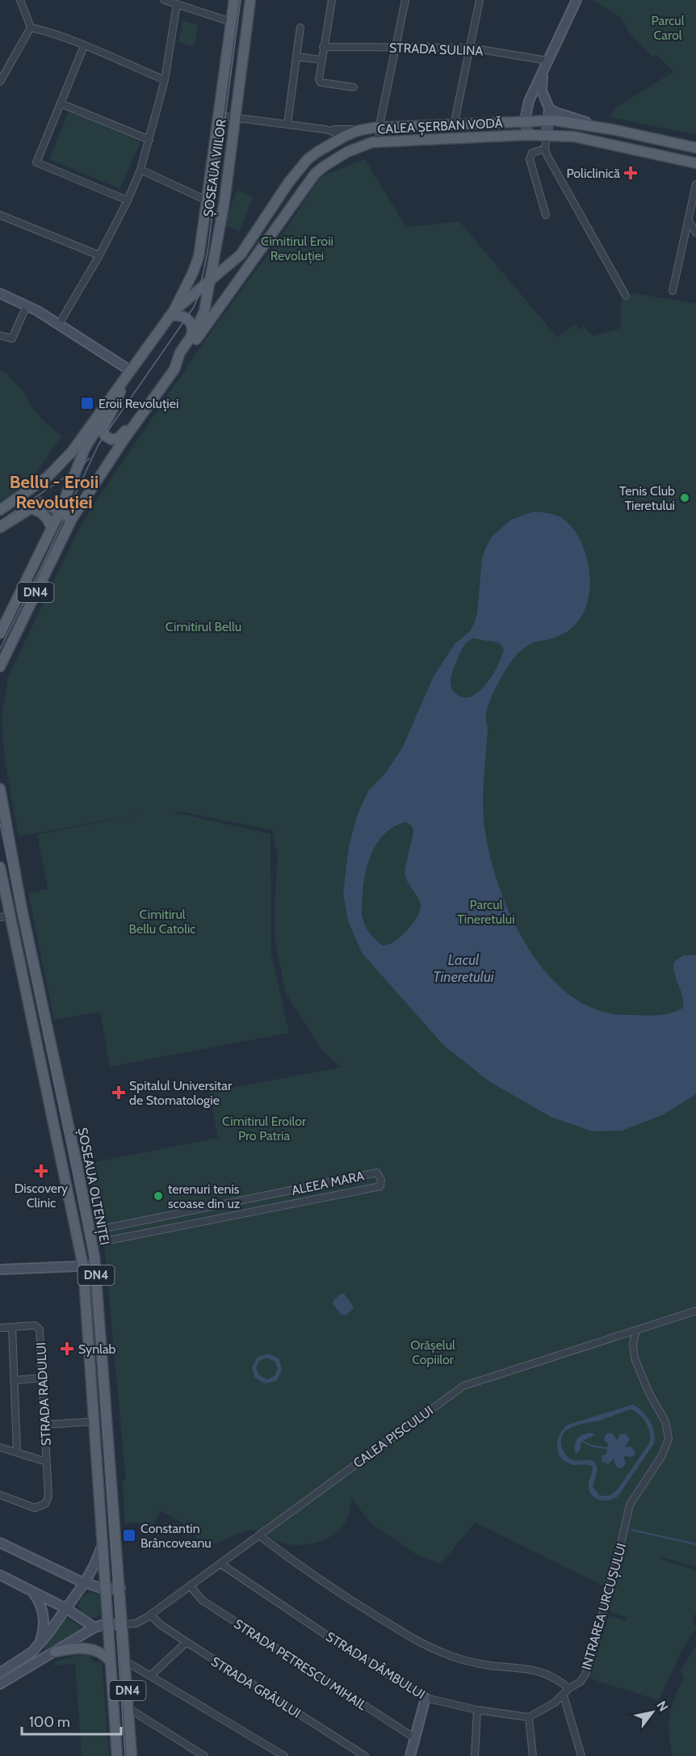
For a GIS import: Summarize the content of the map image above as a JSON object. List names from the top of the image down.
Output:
{
  "streets": {
    "main road": [
      "CALEA ȘERBAN VODĂ",
      "ȘOSEAUA VIILOR",
      "DN4",
      "ȘOSEAUA OLTENIȚEI"
    ],
    "street": [
      "STRADA SULINA",
      "ALEEA MARA",
      "STRADA RADULUI",
      "CALEA PISCULUI",
      "INTRAREA URCUȘULUI",
      "STRADA PETRESCU MIHAIL",
      "STRADA DÂMBULUI",
      "STRADA GRÂULUI"
    ]
  },
  "crossings": [
    ["CALEA ȘERBAN VODĂ", "ȘOSEAUA VIILOR"],
    ["ALEEA MARA", "ȘOSEAUA OLTENIȚEI"],
    ["ȘOSEAUA OLTENIȚEI", "CALEA PISCULUI"],
    ["CALEA PISCULUI", "INTRAREA URCUȘULUI"],
    ["CALEA PISCULUI", "STRADA PETRESCU MIHAIL"],
    ["CALEA PISCULUI", "STRADA DÂMBULUI"],
    ["CALEA PISCULUI", "STRADA GRÂULUI"]
  ],
  "districts": ["Bellu - Eroii Revoluției"],
  "water": ["Lacul Tineretului"],
  "parks": [
    "Parcul Carol",
    "Cimitirul Eroii Revoluției",
    "Cimitirul Bellu",
    "Parcul Tineretului",
    "Cimitirul Bellu Catolic",
    "Cimitirul Eroilor Pro Patria",
    "Orășelul Copiilor"
  ],
  "places": {
    "health": [
      "Policlinică",
      "Spitalul Universitar de Stomatologie",
      "Discovery Clinic",
      "Synlab"
    ],
    "transit": ["Eroii Revoluției", "Constantin Brâncoveanu"],
    "other": ["Tenis Club Tieretului", "terenuri tenis scoase din uz"]
  },
  "scale_bar": "100 m",
  "north": "top right"
}
